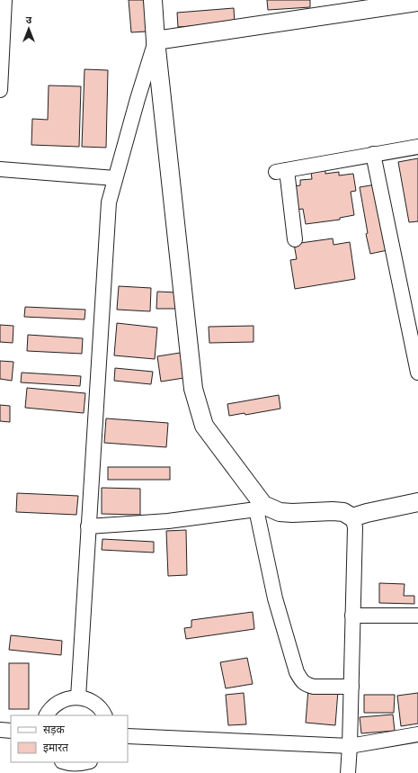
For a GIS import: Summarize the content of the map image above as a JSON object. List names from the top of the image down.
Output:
{
  "legend": ["सड़क", "इमारत"],
  "north": "top"
}
